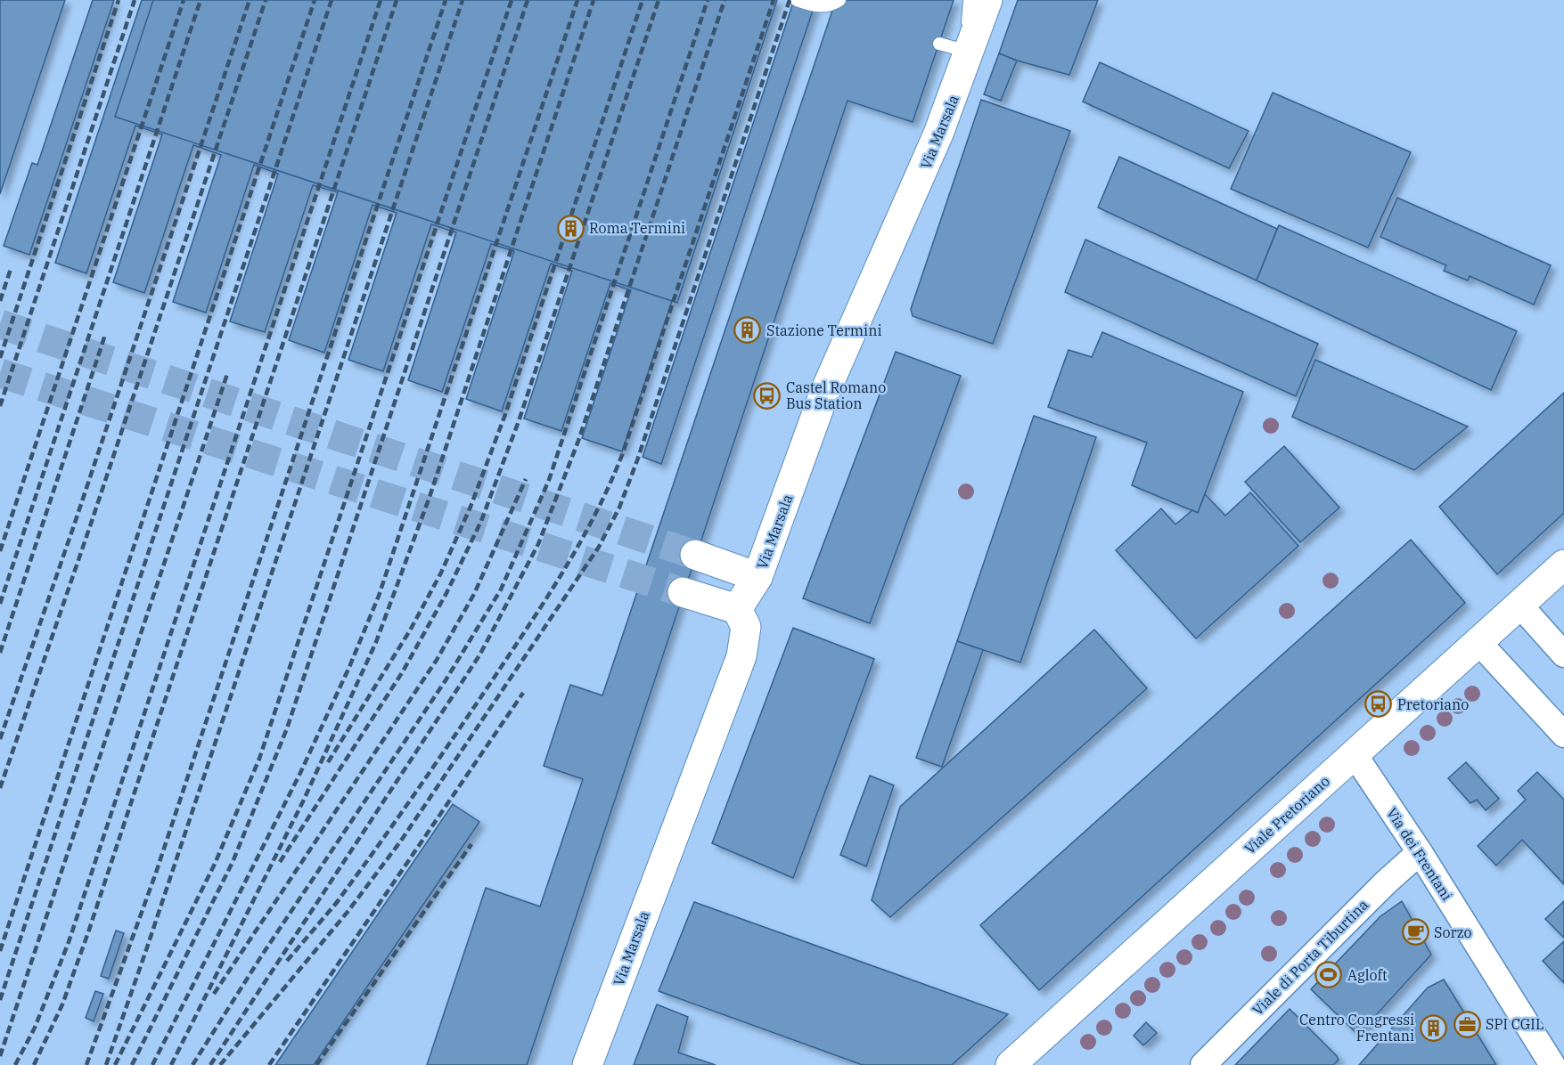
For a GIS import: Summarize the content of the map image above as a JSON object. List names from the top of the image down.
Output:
{
  "streets": {
    "main road": ["Via Marsala", "Viale Pretoriano"],
    "street": ["Via dei Frentani", "Viale di Porta Tiburtina"]
  },
  "crossings": [
    ["Viale Pretoriano", "Via dei Frentani"],
    ["Via dei Frentani", "Viale di Porta Tiburtina"]
  ],
  "places": {
    "building": ["Roma Termini", "Stazione Termini", "Centro Congressi Frentani"],
    "bus stop": ["Castel Romano Bus Station", "Pretoriano"],
    "cafe": ["Sorzo"],
    "sports": ["Agloft"],
    "office": ["SPI CGIL"]
  }
}
